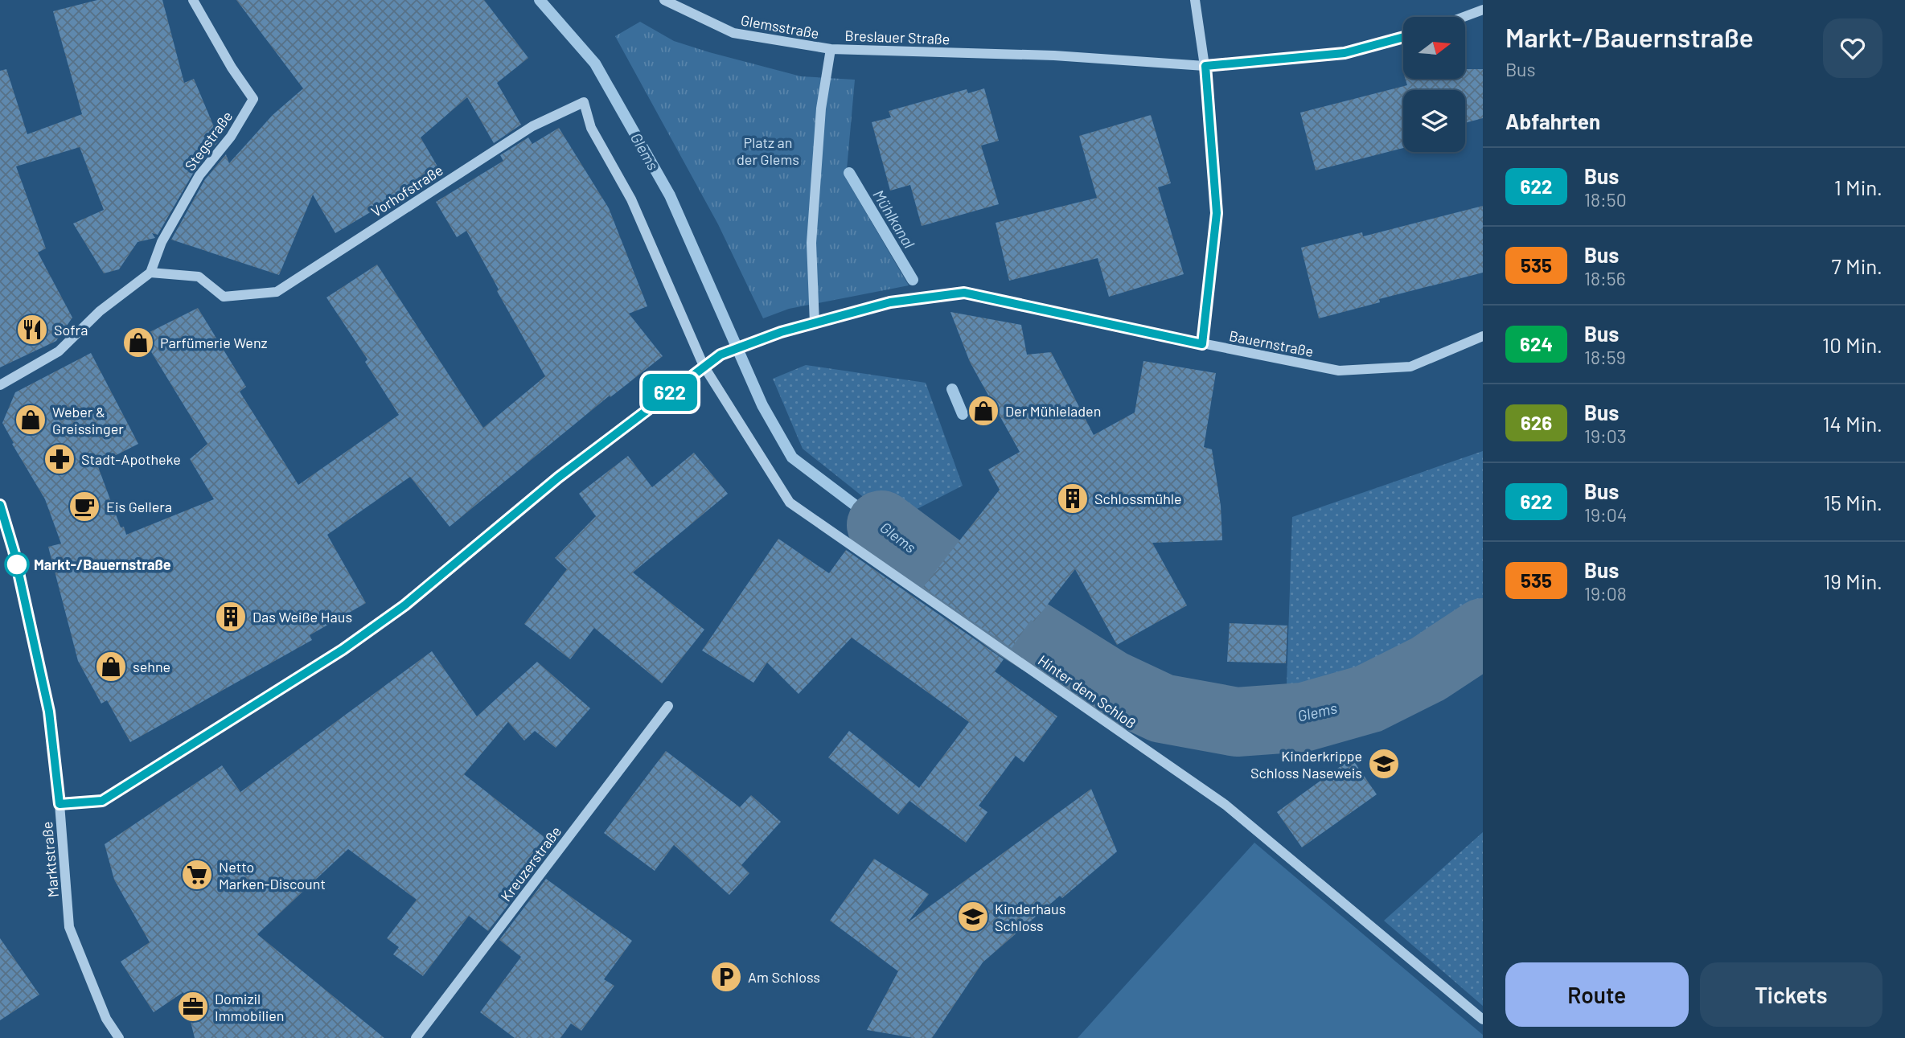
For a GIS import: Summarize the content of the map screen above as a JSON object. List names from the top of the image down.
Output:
{
  "streets": {
    "street": [
      "Glemsstraße",
      "Breslauer Straße",
      "Stegstraße",
      "Vorhofstraße",
      "Bauernstraße",
      "Hinter dem Schloß",
      "Marktstraße",
      "Kreuzerstraße"
    ]
  },
  "crossings": [
    ["Glemsstraße", "Breslauer Straße"],
    ["Breslauer Straße", "Bauernstraße"],
    ["Stegstraße", "Vorhofstraße"],
    ["Vorhofstraße", "Bauernstraße"],
    ["Vorhofstraße", "Hinter dem Schloß"],
    ["Bauernstraße", "Hinter dem Schloß"],
    ["Bauernstraße", "Marktstraße"]
  ],
  "water": ["Glems", "Mühlkanal"],
  "parks": ["Platz an der Glems"],
  "places": {
    "restaurant": ["Sofra"],
    "shop": [
      "Parfümerie Wenz",
      "Der Mühleladen",
      "Weber & Greissinger",
      "sehne"
    ],
    "pharmacy": ["Stadt-Apotheke"],
    "building": ["Schlossmühle", "Das Weiße Haus"],
    "cafe": ["Eis Gellera"],
    "other": ["Markt-/Bauernstraße"],
    "school or university": ["Kinderkrippe Schloss Naseweis", "Kinderhaus Schloss"],
    "supermarket": ["Netto Marken-Discount"],
    "parking": ["Am Schloss"],
    "office": ["Domizil Immobilien"]
  },
  "lines": ["bus line 622"],
  "north": "right",
  "page": {
    "on_map": "622",
    "heading": [
      ["Markt-/Bauernstraße", "Bus"],
      "Abfahrten"
    ],
    "list": [
      {
        "mark": "622",
        "name": "Bus",
        "note": "18:50",
        "value": "1 Min."
      },
      {
        "mark": "535",
        "name": "Bus",
        "note": "18:56",
        "value": "7 Min."
      },
      {
        "mark": "624",
        "name": "Bus",
        "note": "18:59",
        "value": "10 Min."
      },
      {
        "mark": "626",
        "name": "Bus",
        "note": "19:03",
        "value": "14 Min."
      },
      {
        "mark": "622",
        "name": "Bus",
        "note": "19:04",
        "value": "15 Min."
      },
      {
        "mark": "535",
        "name": "Bus",
        "note": "19:08",
        "value": "19 Min."
      }
    ],
    "buttons": ["Route", "Tickets"]
  }
}
